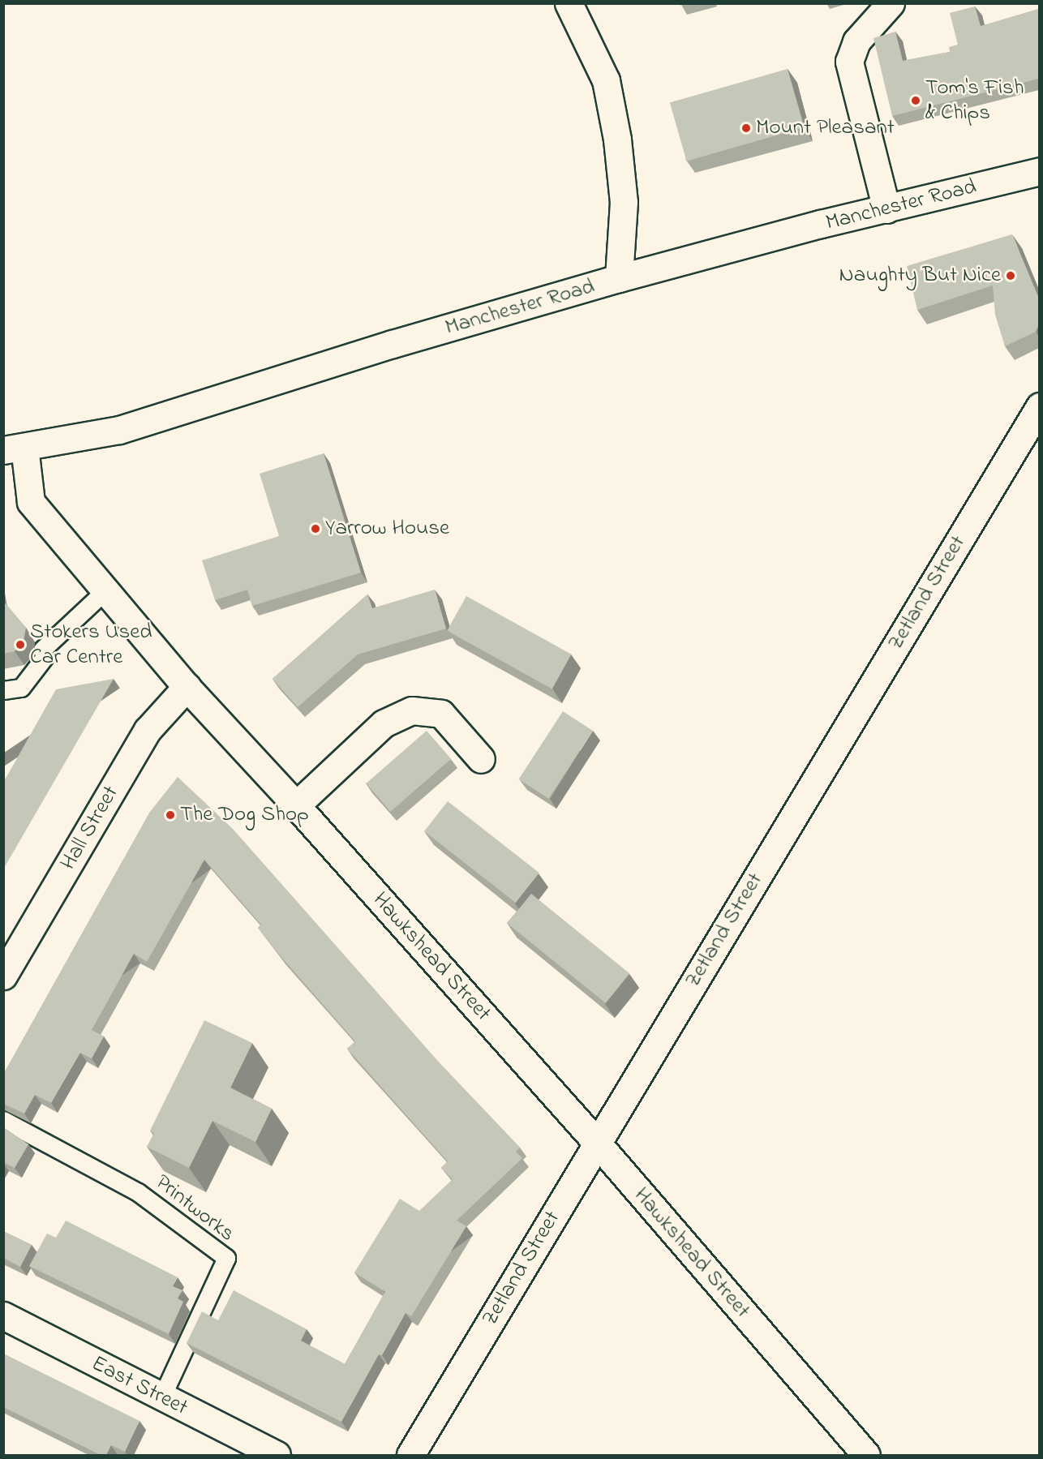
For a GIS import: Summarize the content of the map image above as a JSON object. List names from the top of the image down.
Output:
{
  "streets": {
    "street": [
      "Manchester Road",
      "Zetland Street",
      "Hall Street",
      "Hawkshead Street",
      "East Street"
    ],
    "lane": ["Printworks"]
  },
  "crossings": [
    ["Manchester Road", "Hawkshead Street"],
    ["Zetland Street", "Hawkshead Street"],
    ["Hall Street", "Hawkshead Street"],
    ["Printworks", "East Street"]
  ],
  "places": [
    "Tom's Fish & Chips",
    "Mount Pleasant",
    "Naughty But Nice",
    "Yarrow House",
    "Stokers Used Car Centre",
    "The Dog Shop"
  ]
}
